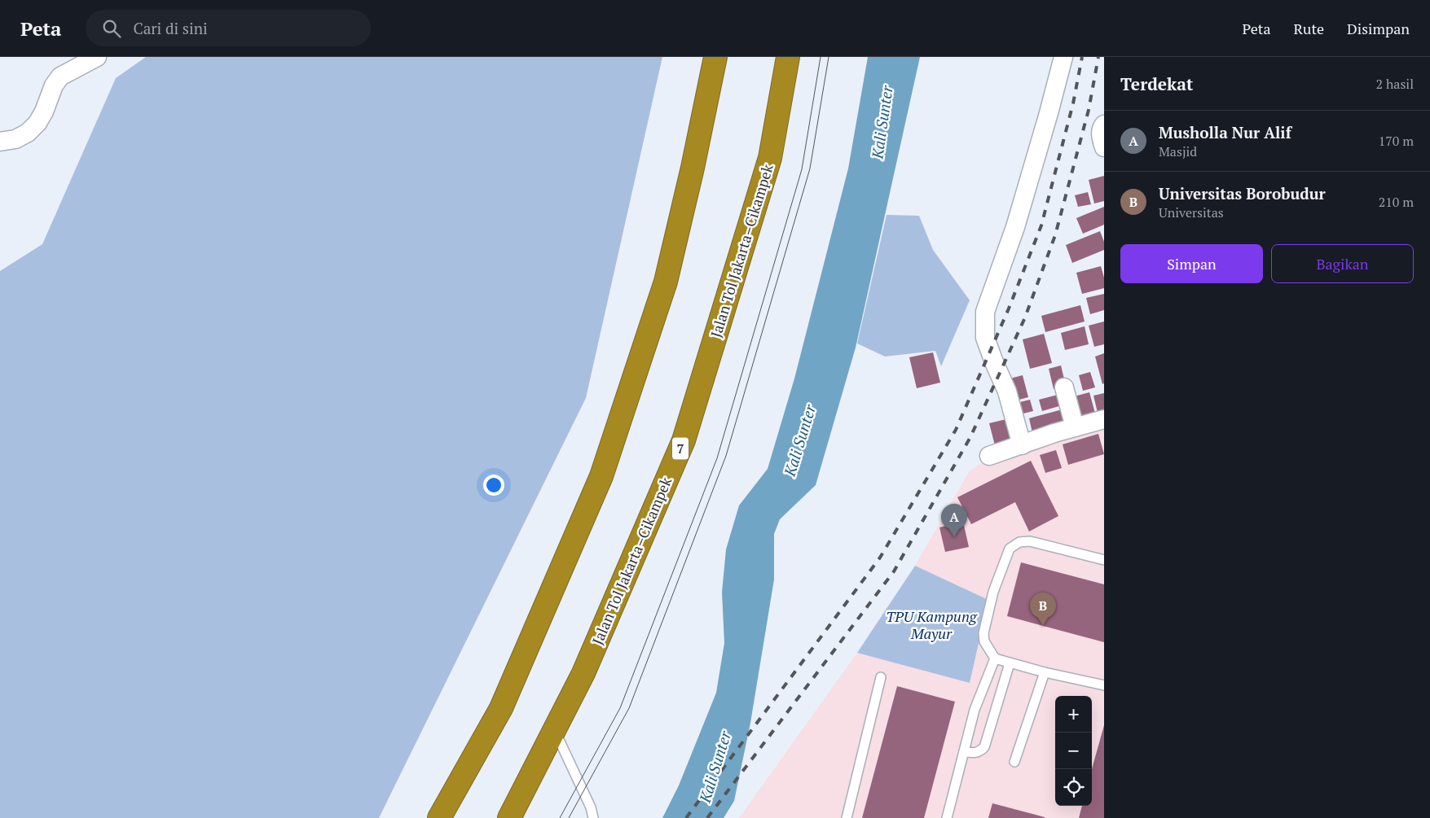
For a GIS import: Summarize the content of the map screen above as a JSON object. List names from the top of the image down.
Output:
{
  "streets": {
    "highway": ["Jalan Tol Jakarta–Cikampek", "7"]
  },
  "water": ["Kali Sunter"],
  "parks": ["TPU Kampung Mayur"],
  "page": {
    "header": "Peta",
    "search": "Cari di sini",
    "nav": ["Peta", "Rute", "Disimpan"],
    "heading": ["Terdekat", "2 hasil"],
    "list": [
      {
        "mark": "A",
        "name": "Musholla Nur Alif",
        "note": "Masjid",
        "value": "170 m"
      },
      {
        "mark": "B",
        "name": "Universitas Borobudur",
        "note": "Universitas",
        "value": "210 m"
      }
    ],
    "buttons": ["Simpan", "Bagikan"],
    "pins": ["A", "B"],
    "map_buttons": ["+", "−"]
  }
}
